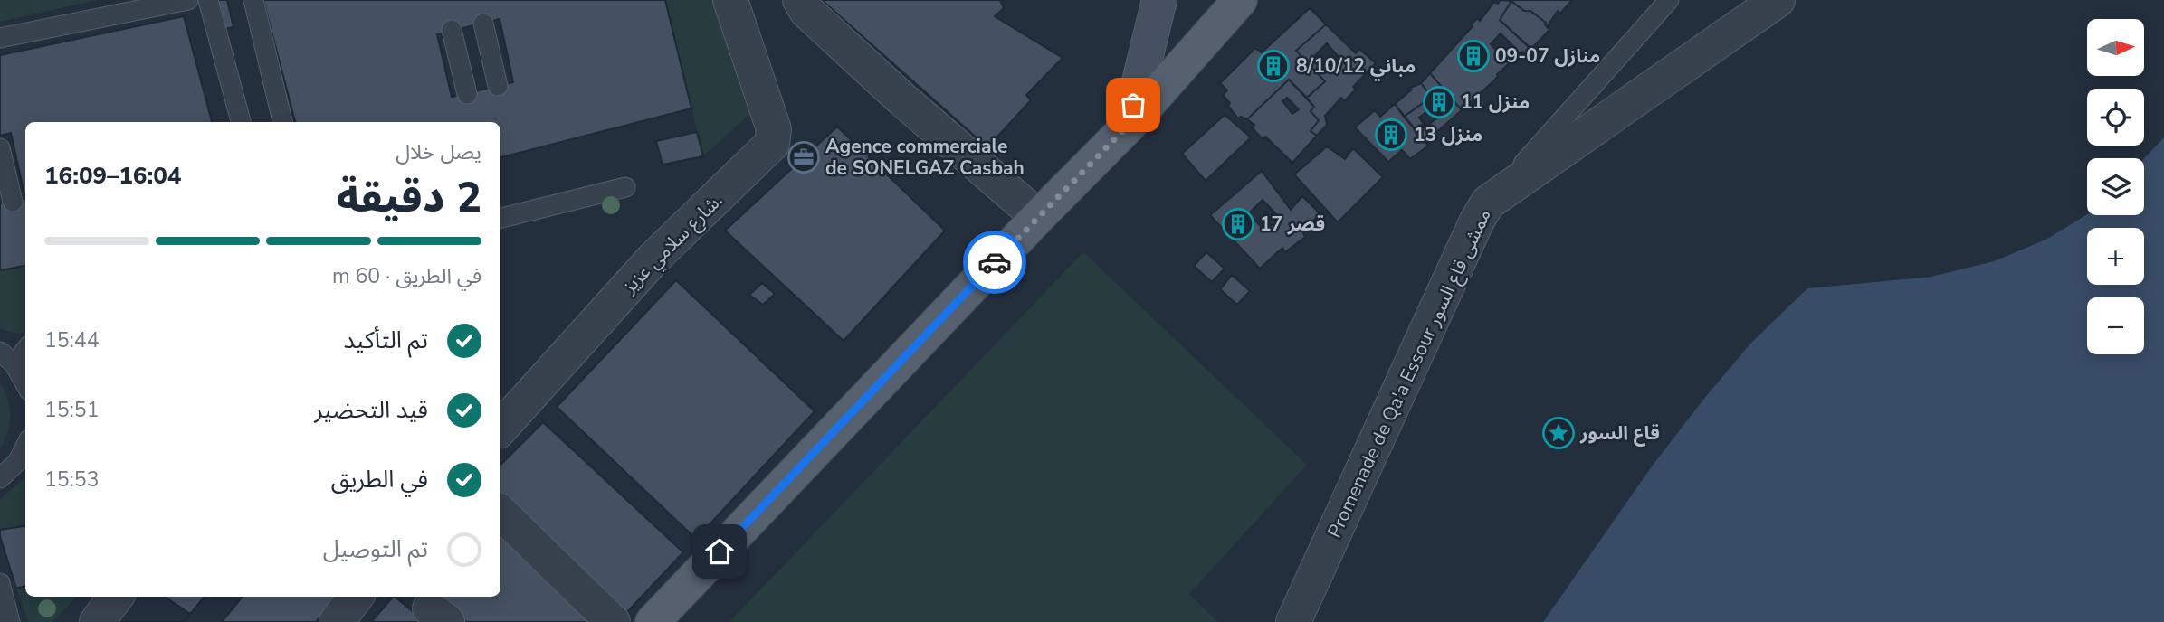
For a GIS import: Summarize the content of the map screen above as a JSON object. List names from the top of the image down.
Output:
{
  "streets": {
    "street": ["شارع سلامي عزيز.", "Promenade de Qa'a Essour ممشى قاع السور"]
  },
  "places": {
    "building": [
      "منازل 07-09",
      "مباني 8/10/12",
      "منزل 11",
      "منزل 13",
      "قصر 17"
    ],
    "office": ["Agence commerciale de SONELGAZ Casbah"],
    "place": ["قاع السور"]
  },
  "north": "right",
  "page": {
    "map_buttons": ["+", "−"],
    "heading": ["2 دقيقة", "يصل خلال", "16:04–16:09"],
    "bar": "في الطريق · 60 m",
    "list": [
      ["تم التأكيد", "15:44"],
      ["قيد التحضير", "15:51"],
      ["في الطريق", "15:53"],
      "تم التوصيل"
    ]
  }
}
